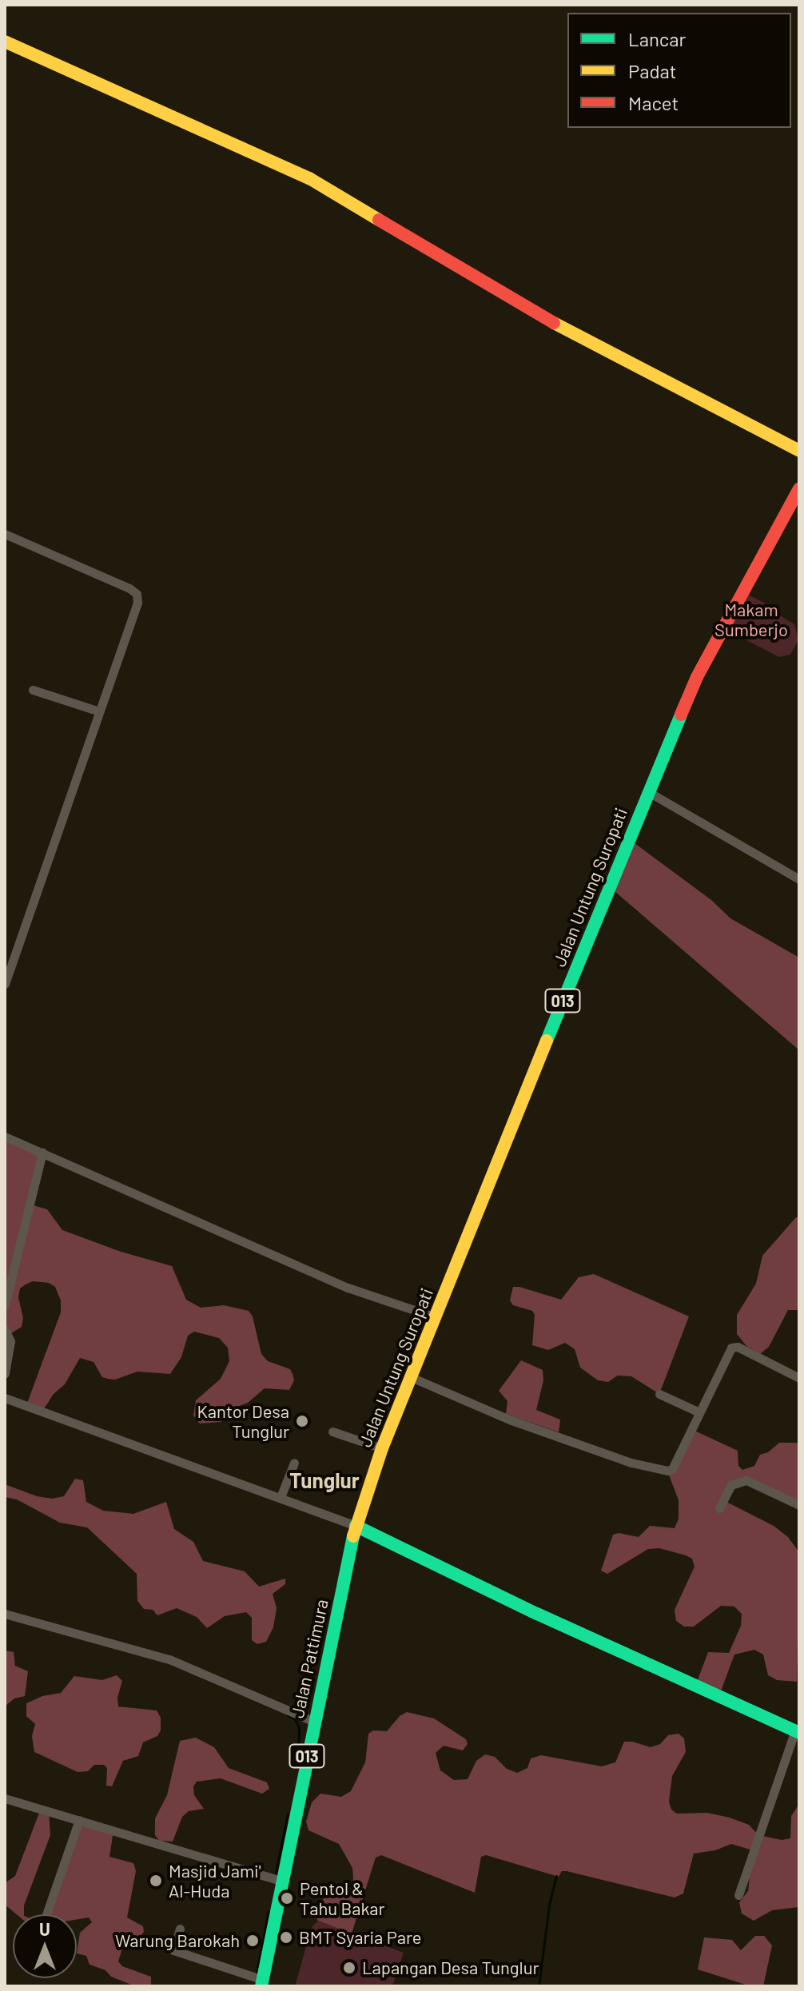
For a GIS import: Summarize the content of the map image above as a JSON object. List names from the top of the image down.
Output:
{
  "streets": {
    "main road": ["Jalan Untung Suropati", "013", "Jalan Pattimura"]
  },
  "crossings": [
    ["Jalan Untung Suropati", "Jalan Pattimura"]
  ],
  "districts": ["Tunglur"],
  "parks": ["Makam Sumberjo"],
  "places": [
    "Kantor Desa Tunglur",
    "Masjid Jami' Al-Huda",
    "Pentol & Tahu Bakar",
    "BMT Syaria Pare",
    "Warung Barokah",
    "Lapangan Desa Tunglur"
  ],
  "legend": ["Lancar", "Padat", "Macet"],
  "north": "top"
}
